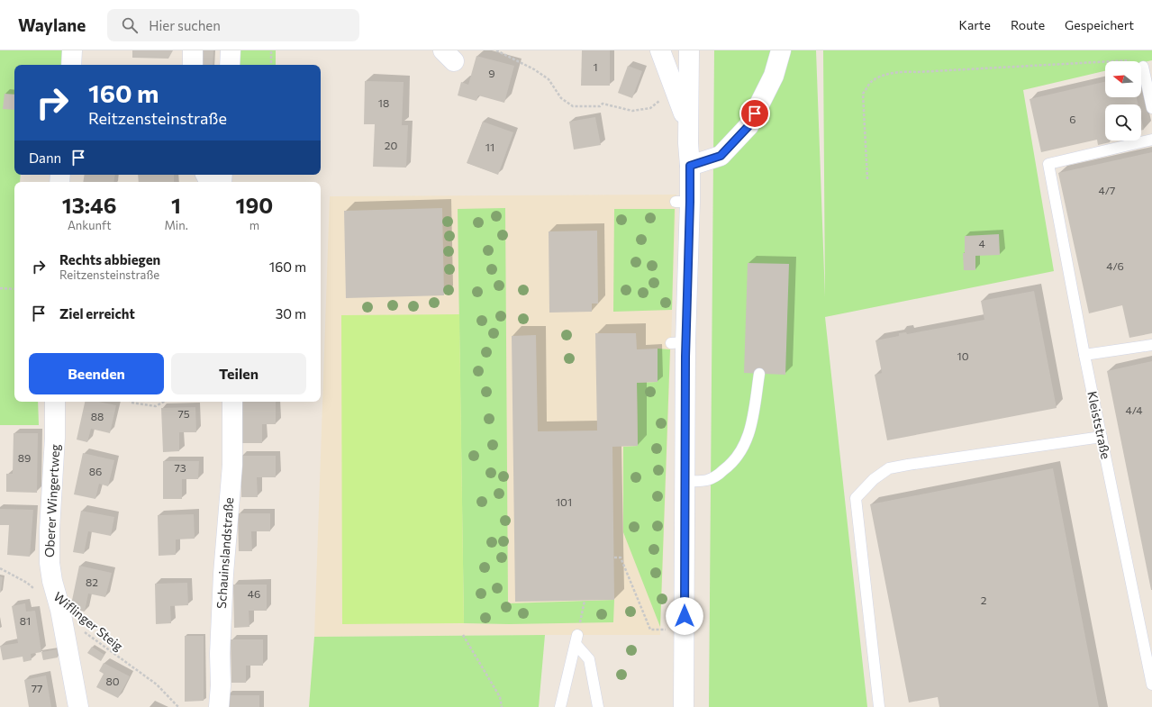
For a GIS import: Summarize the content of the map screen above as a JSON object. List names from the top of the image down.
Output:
{
  "streets": {
    "street": ["Oberer Wingertweg", "Schauinslandstraße"],
    "lane": ["Kleiststraße"],
    "path": ["Wiflinger Steig"]
  },
  "crossings": [
    ["Oberer Wingertweg", "Wiflinger Steig"]
  ],
  "house_numbers": [
    "1",
    "9",
    "18",
    "6",
    "20",
    "11",
    "4/7",
    "4",
    "4/6",
    "10",
    "4/4",
    "75",
    "88",
    "89",
    "73",
    "86",
    "101",
    "82",
    "46",
    "2",
    "81",
    "80",
    "77"
  ],
  "north": "left",
  "page": {
    "header": "Waylane",
    "search": "Hier suchen",
    "nav": ["Karte", "Route", "Gespeichert"],
    "turn": ["160 m", "Reitzensteinstraße"],
    "then": "Dann",
    "eta": [
      "13:46",
      "Ankunft",
      "1",
      "Min.",
      "190",
      "m"
    ],
    "list": [
      {
        "name": "Rechts abbiegen",
        "note": "Reitzensteinstraße",
        "value": "160 m"
      },
      {
        "name": "Ziel erreicht",
        "value": "30 m"
      }
    ],
    "buttons": ["Beenden", "Teilen"]
  }
}
